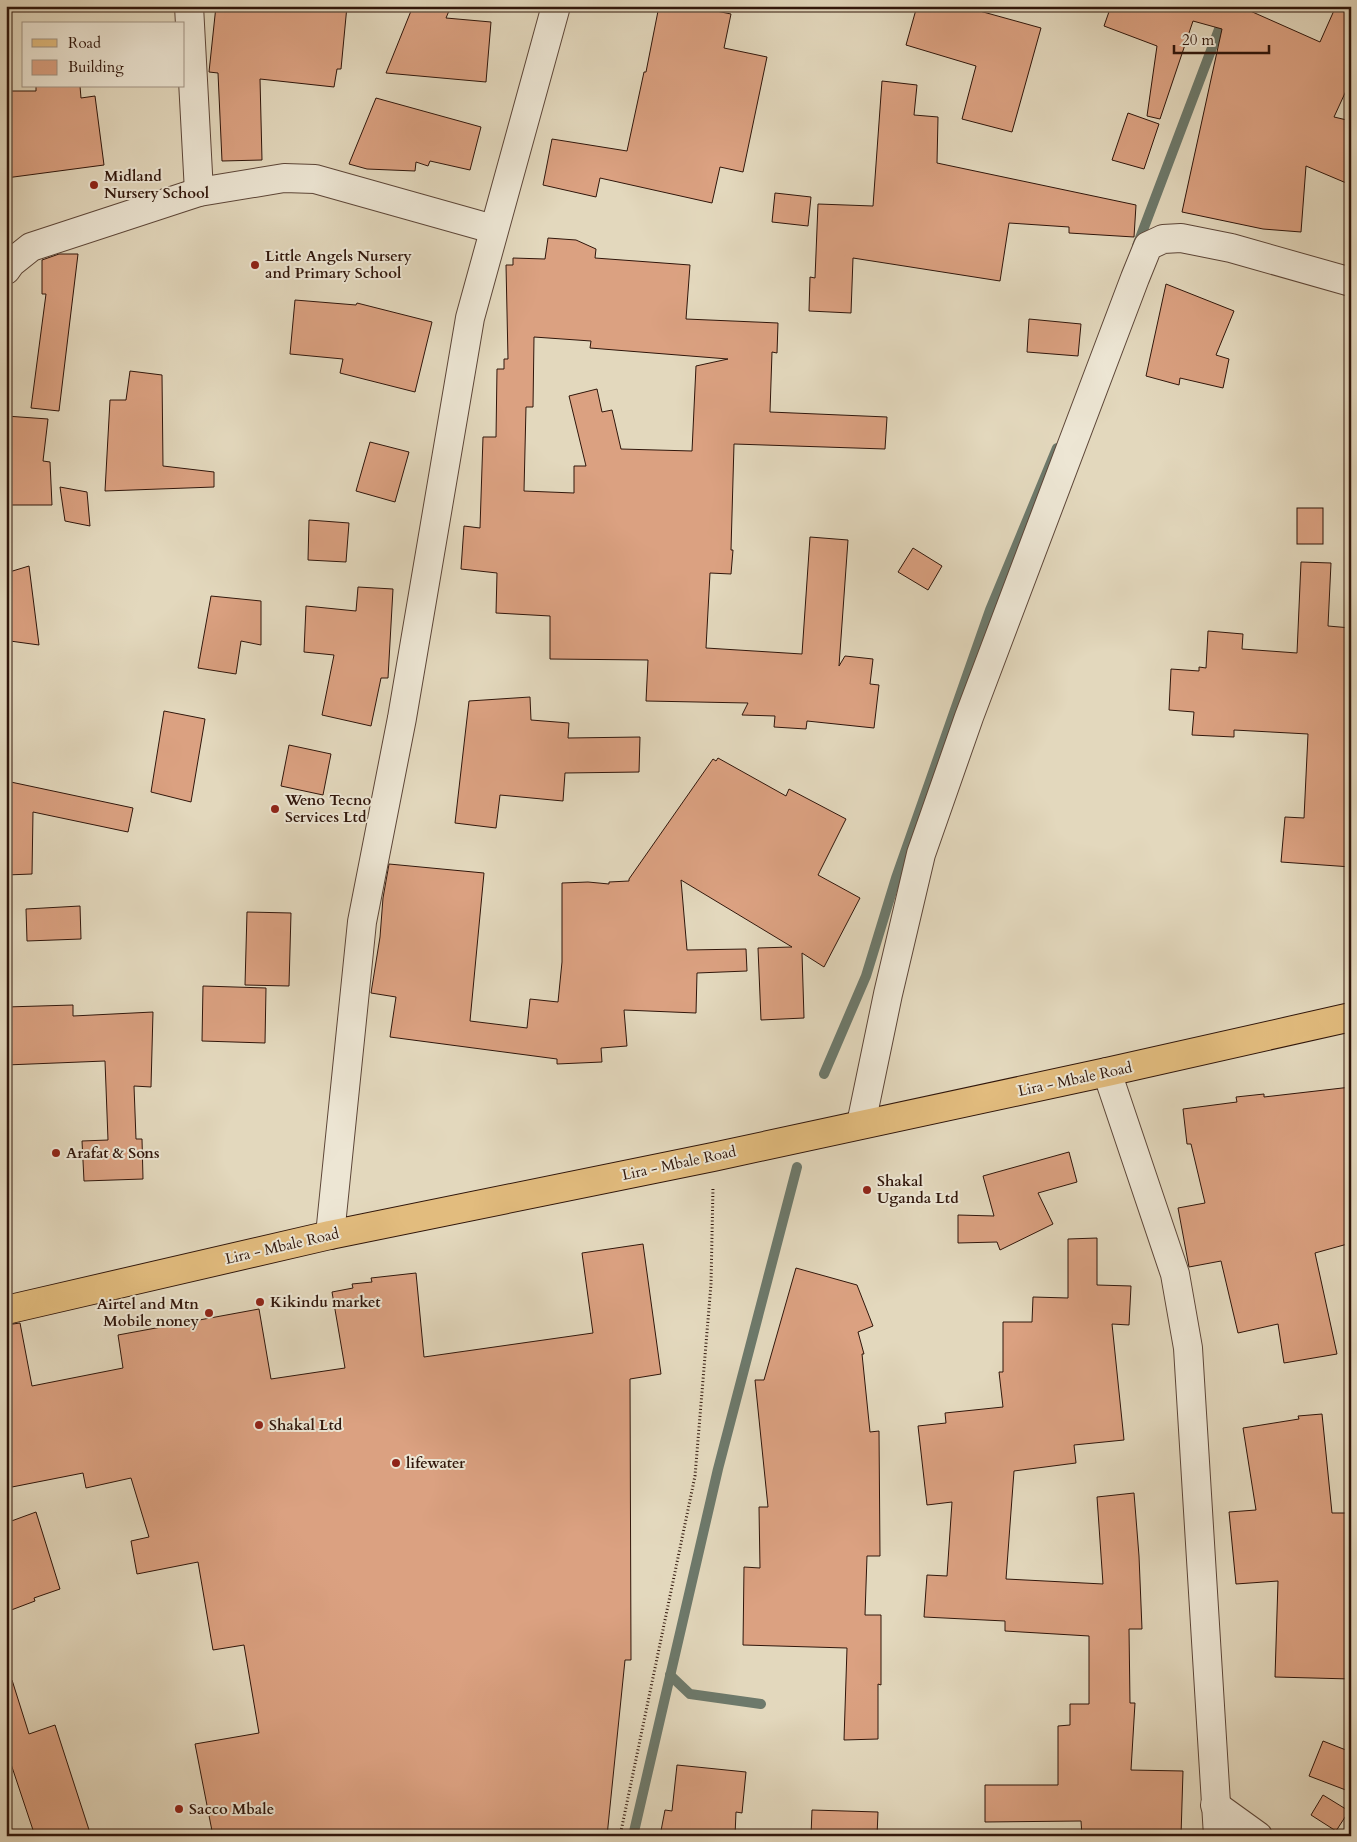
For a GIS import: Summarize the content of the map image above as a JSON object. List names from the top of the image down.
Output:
{
  "streets": {
    "main road": ["Lira - Mbale Road"]
  },
  "places": [
    "Midland Nursery School",
    "Little Angels Nursery and Primary School",
    "Weno Tecno Services Ltd",
    "Arafat & Sons",
    "Shakal Uganda Ltd",
    "Kikindu market",
    "Airtel and Mtn Mobile noney",
    "Shakal Ltd",
    "lifewater",
    "Sacco Mbale"
  ],
  "legend": ["Road", "Building"],
  "scale_bar": "20 m"
}
